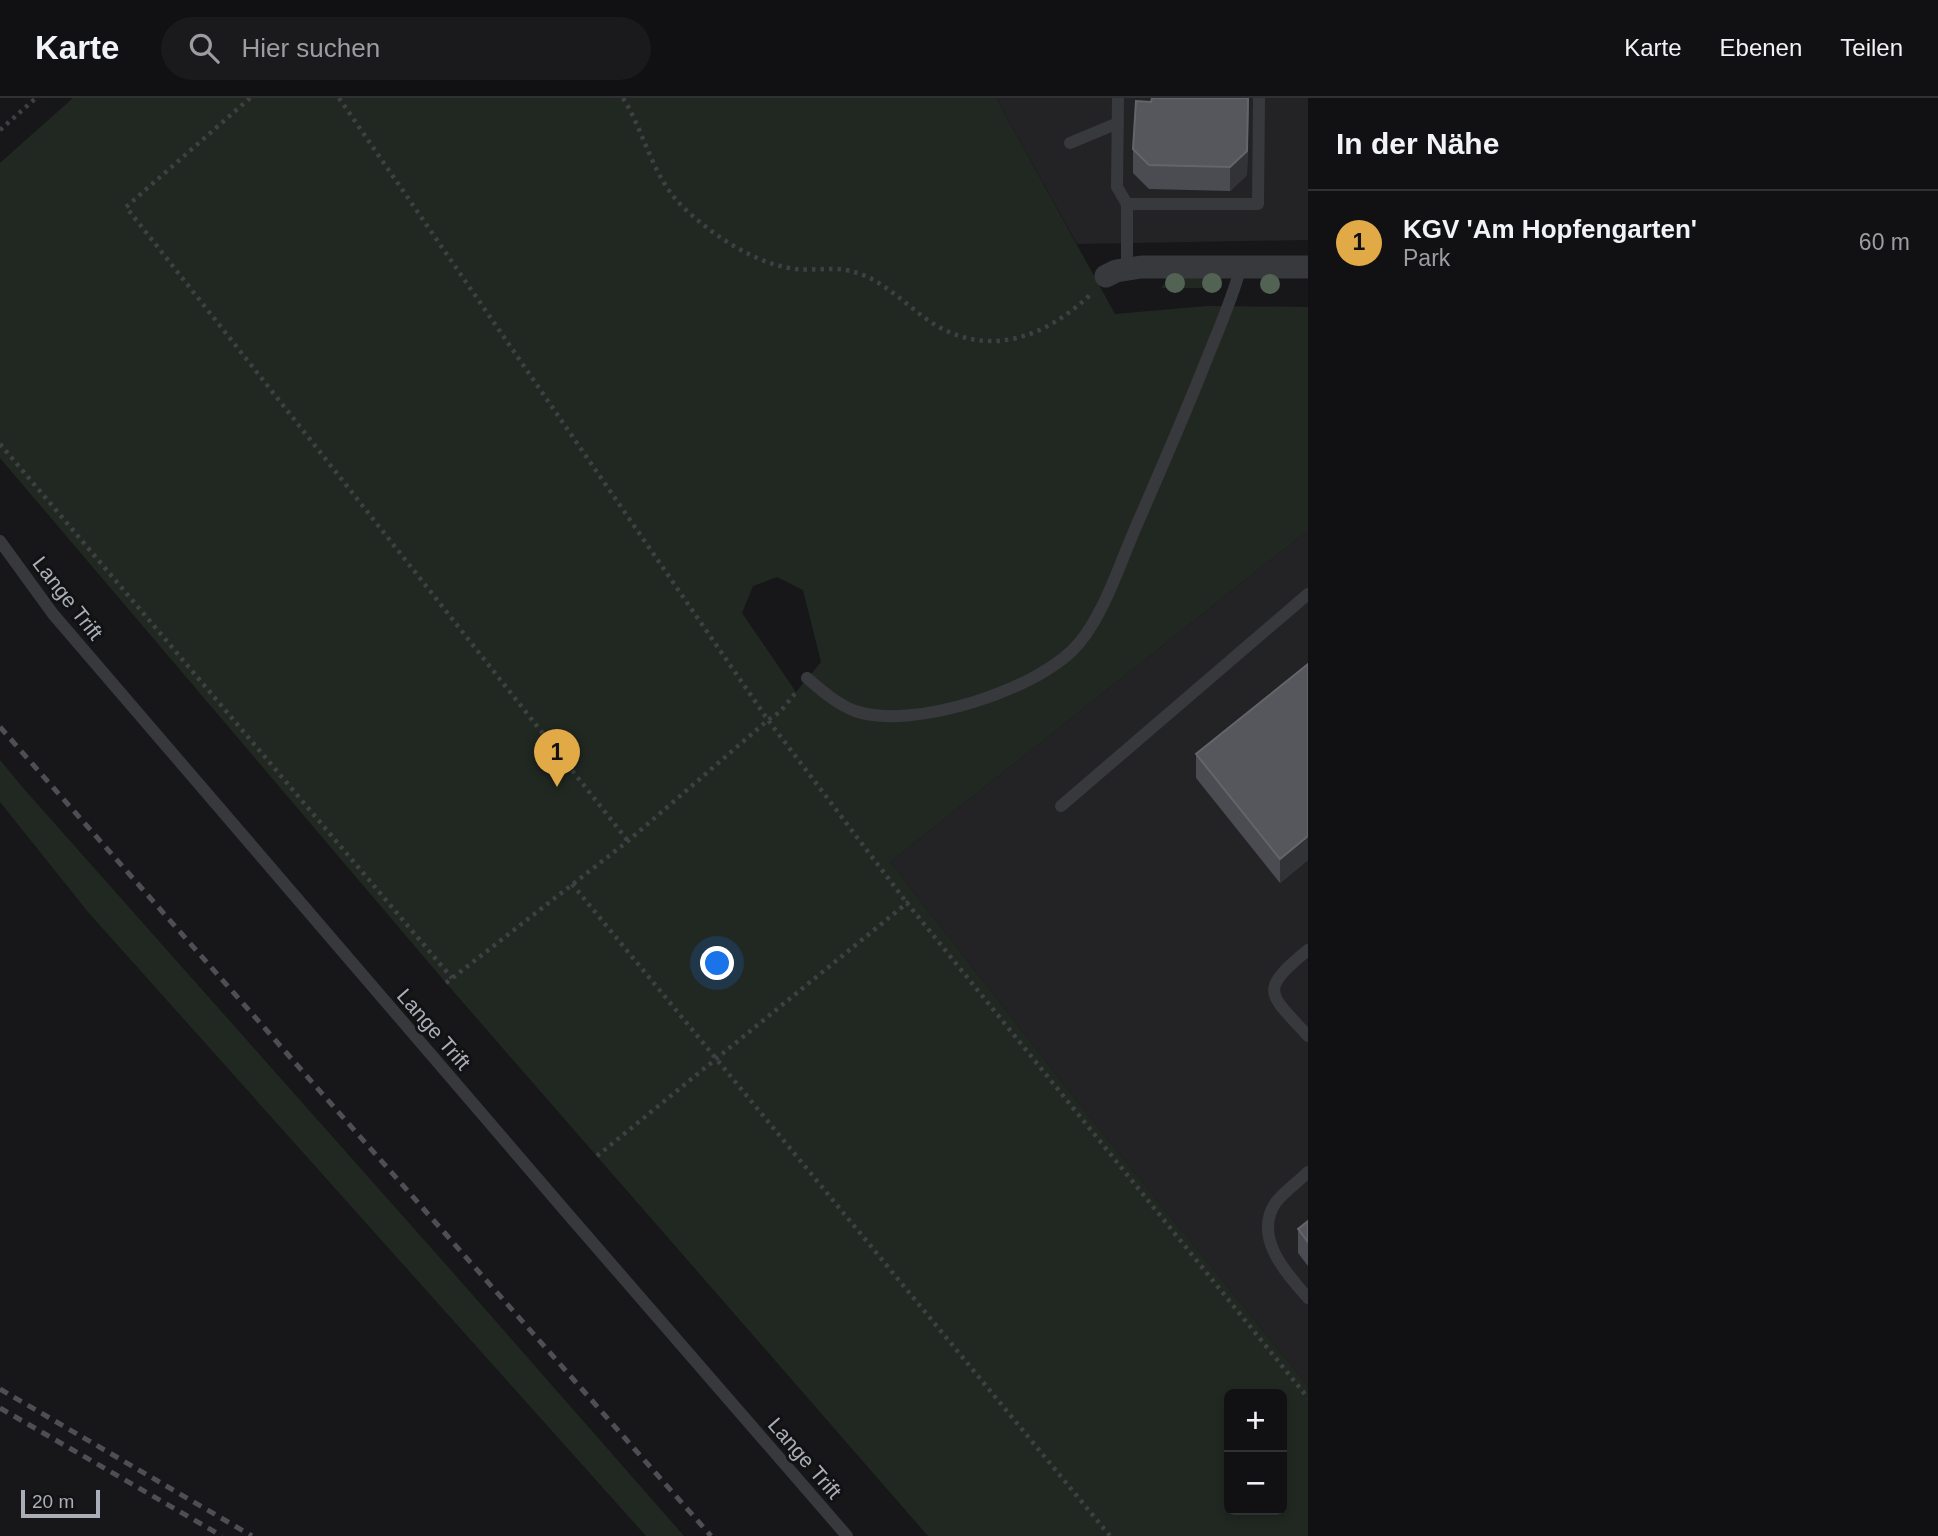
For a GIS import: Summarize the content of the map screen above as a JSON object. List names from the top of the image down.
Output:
{
  "streets": {
    "lane": ["Lange Trift"]
  },
  "scale_bar": "20 m",
  "page": {
    "header": "Karte",
    "search": "Hier suchen",
    "nav": ["Karte", "Ebenen", "Teilen"],
    "heading": "In der Nähe",
    "list": [
      {
        "mark": "1",
        "name": "KGV 'Am Hopfengarten'",
        "note": "Park",
        "value": "60 m"
      }
    ],
    "pins": "1",
    "map_buttons": ["+", "−"],
    "scale": "20 m"
  }
}
